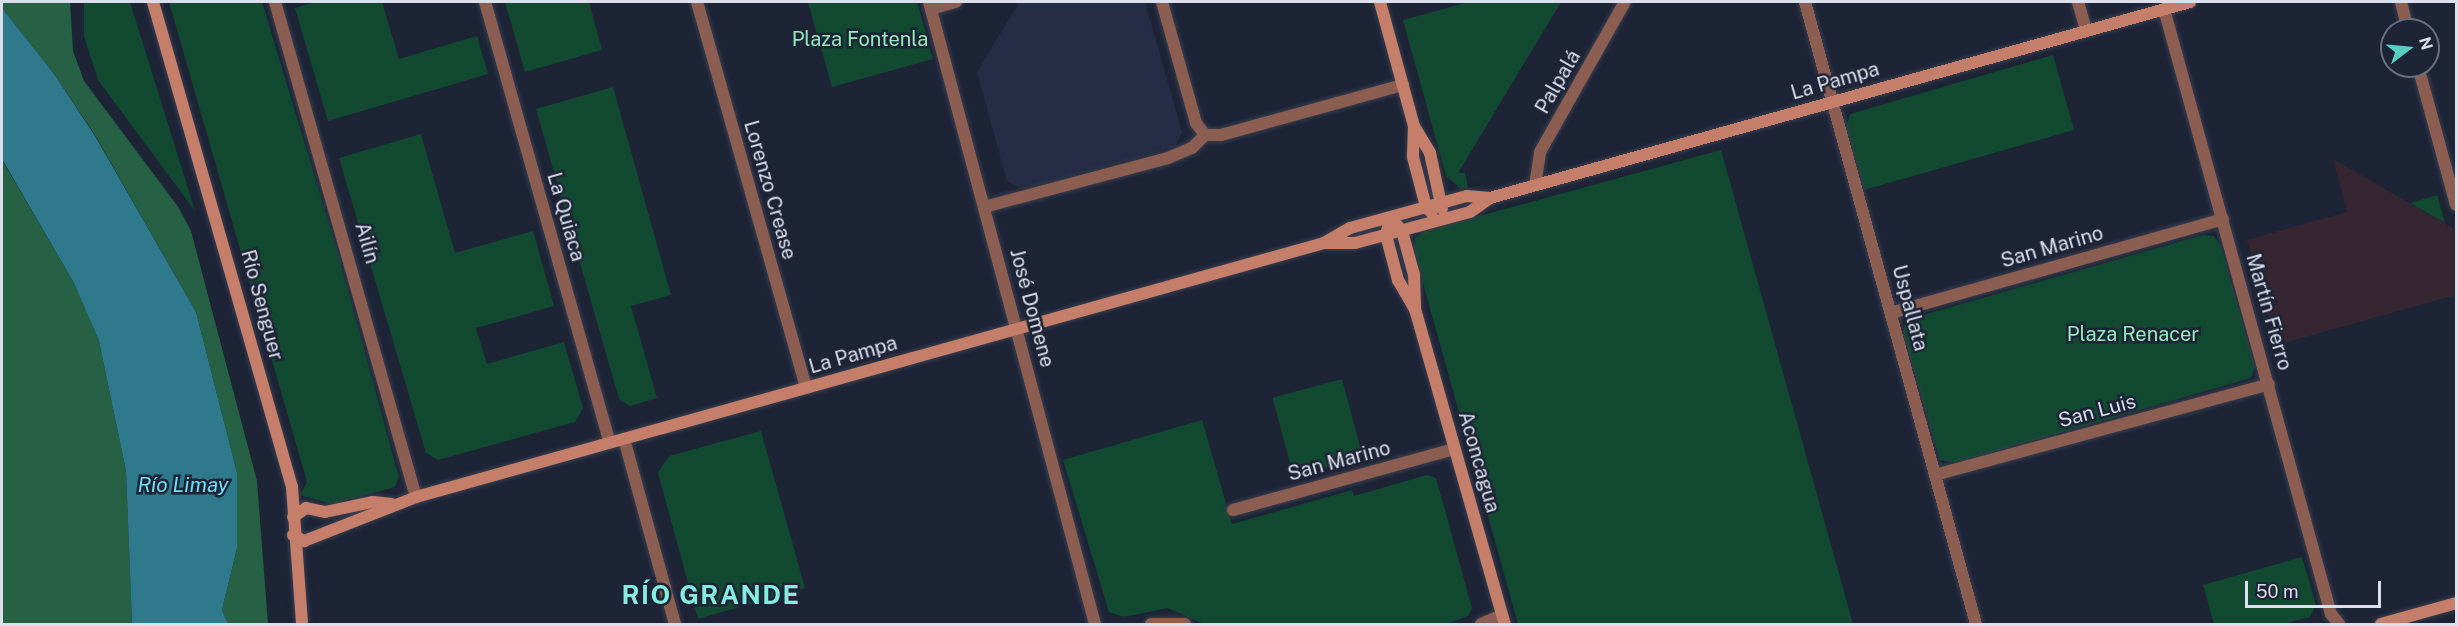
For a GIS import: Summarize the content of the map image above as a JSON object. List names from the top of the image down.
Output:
{
  "streets": {
    "street": [
      "La Pampa",
      "Palpalá",
      "Lorenzo Crease",
      "La Quiaca",
      "Ailín",
      "San Marino",
      "Río Senguer",
      "José Domene",
      "Uspallata",
      "Martín Fierro",
      "San Luis",
      "Aconcagua"
    ]
  },
  "crossings": [
    ["La Pampa", "Palpalá"],
    ["La Pampa", "Lorenzo Crease"],
    ["La Pampa", "La Quiaca"],
    ["La Pampa", "Ailín"],
    ["La Pampa", "Río Senguer"],
    ["La Pampa", "José Domene"],
    ["La Pampa", "Uspallata"],
    ["La Pampa", "Martín Fierro"],
    ["La Pampa", "Aconcagua"],
    ["San Marino", "Uspallata"],
    ["San Marino", "Martín Fierro"],
    ["San Marino", "Aconcagua"],
    ["Uspallata", "San Luis"],
    ["Martín Fierro", "San Luis"]
  ],
  "districts": ["RÍO GRANDE"],
  "water": ["Río Limay"],
  "parks": ["Plaza Fontenla", "Plaza Renacer"],
  "scale_bar": "50 m",
  "north": "right"
}
